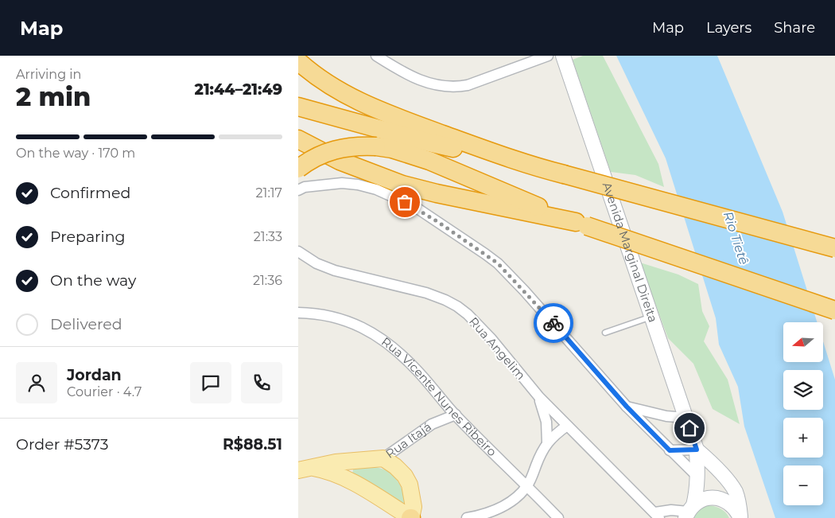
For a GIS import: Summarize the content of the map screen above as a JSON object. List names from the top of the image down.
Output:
{
  "streets": {
    "main road": ["Avenida Marginal Direita", "Rua Itajá"],
    "street": ["Rua Angelim", "Rua Vicente Nunes Ribeiro"]
  },
  "crossings": [
    ["Avenida Marginal Direita", "Rua Angelim"],
    ["Rua Vicente Nunes Ribeiro", "Rua Itajá"]
  ],
  "water": ["Rio Tietê"],
  "north": "left",
  "page": {
    "header": "Map",
    "nav": ["Map", "Layers", "Share"],
    "heading": ["2 min", "Arriving in", "21:44–21:49"],
    "panel": [
      "Jordan",
      "Courier · 4.7",
      "Order #5373",
      "R$88.51"
    ],
    "bar": "On the way · 170 m",
    "list": [
      ["Confirmed", "21:17"],
      ["Preparing", "21:33"],
      ["On the way", "21:36"],
      "Delivered"
    ],
    "map_buttons": ["+", "−"]
  }
}
